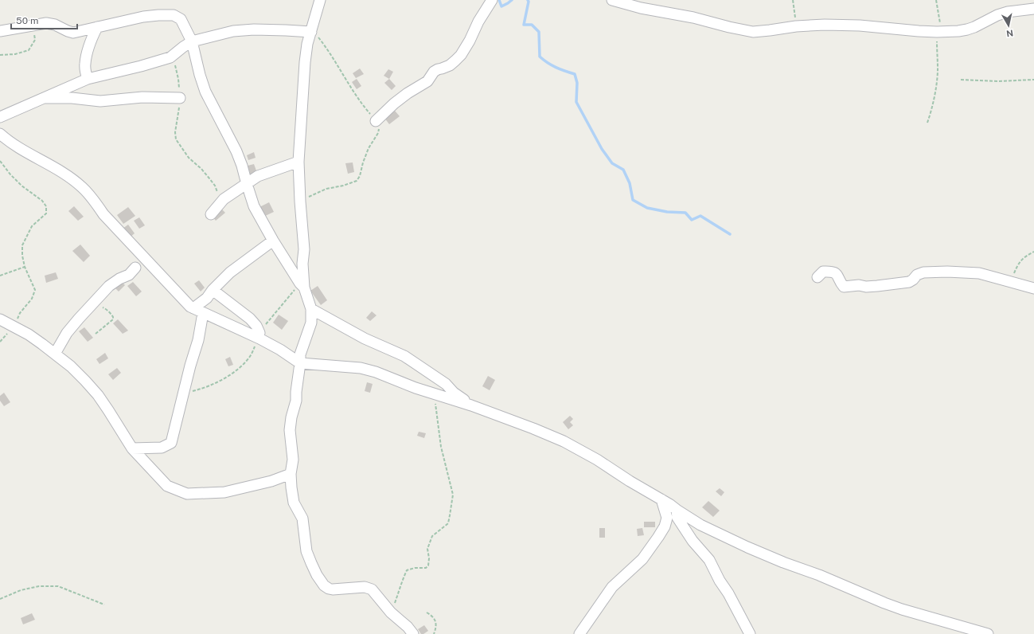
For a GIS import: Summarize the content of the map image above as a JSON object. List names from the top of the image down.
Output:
{
  "scale_bar": "50 m",
  "north": "bottom"
}
